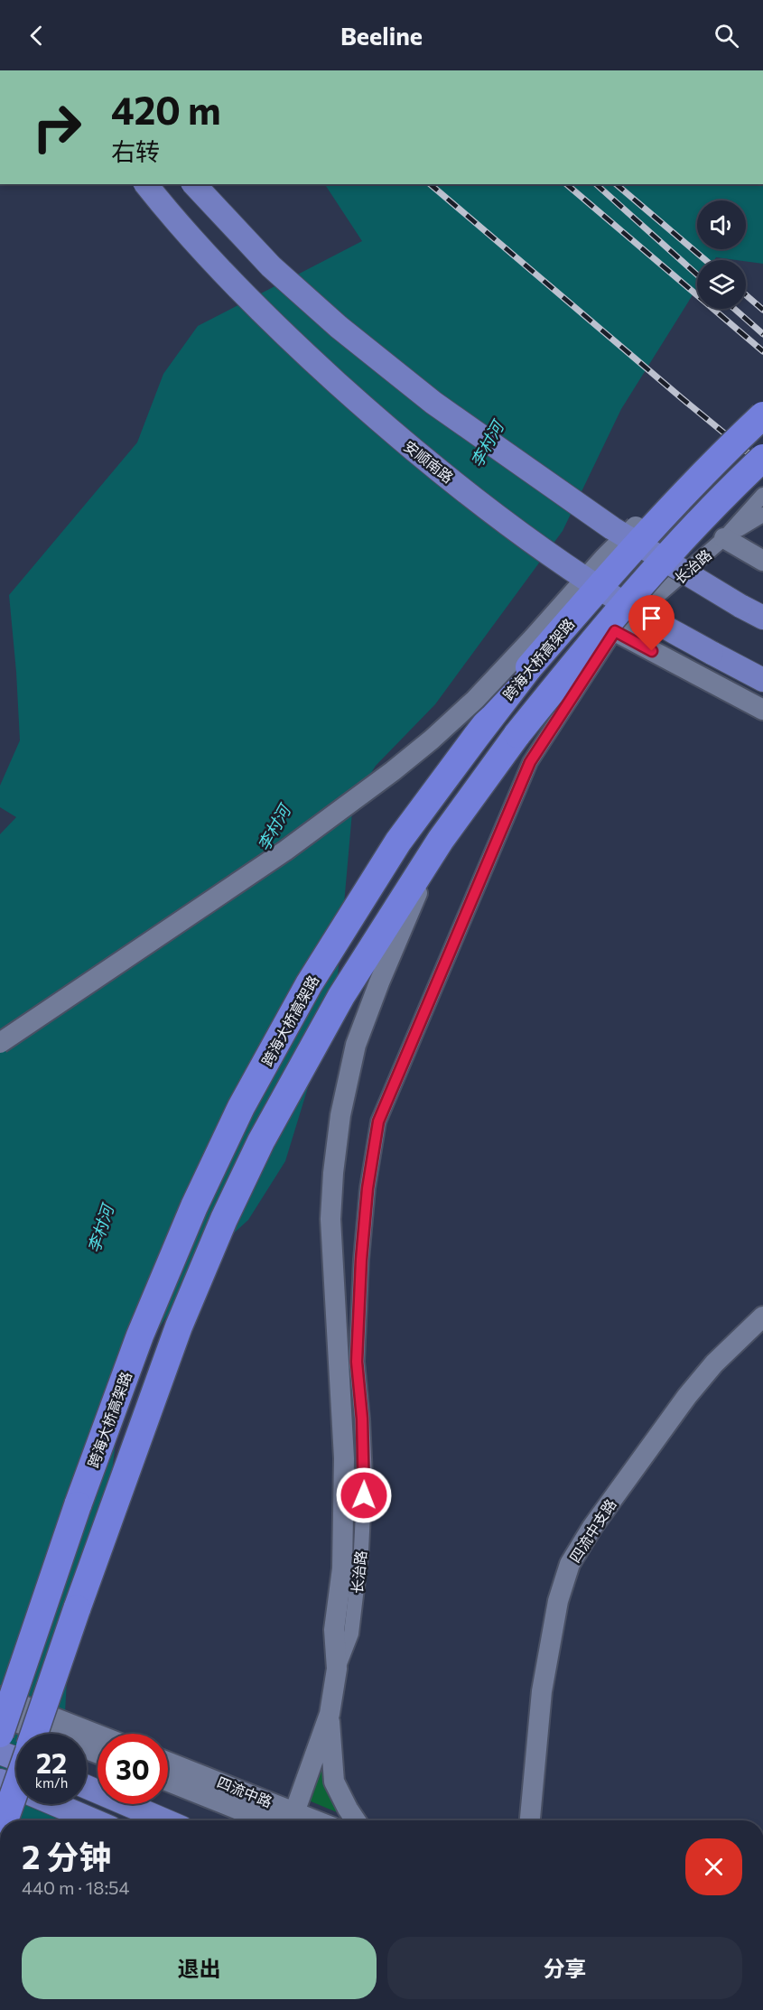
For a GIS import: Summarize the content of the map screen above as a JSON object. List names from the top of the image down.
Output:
{
  "streets": {
    "highway": ["跨海大桥高架路"],
    "main road": ["安顺南路", "四流中支路", "四流中路"],
    "street": ["长治路"]
  },
  "water": ["李村河"],
  "page": {
    "header": "Beeline",
    "turn": ["420 m", "右转"],
    "speed": "22 km/h",
    "limit": "30",
    "heading": ["2 分钟", "440 m · 18:54"],
    "buttons": ["退出", "分享"]
  }
}
